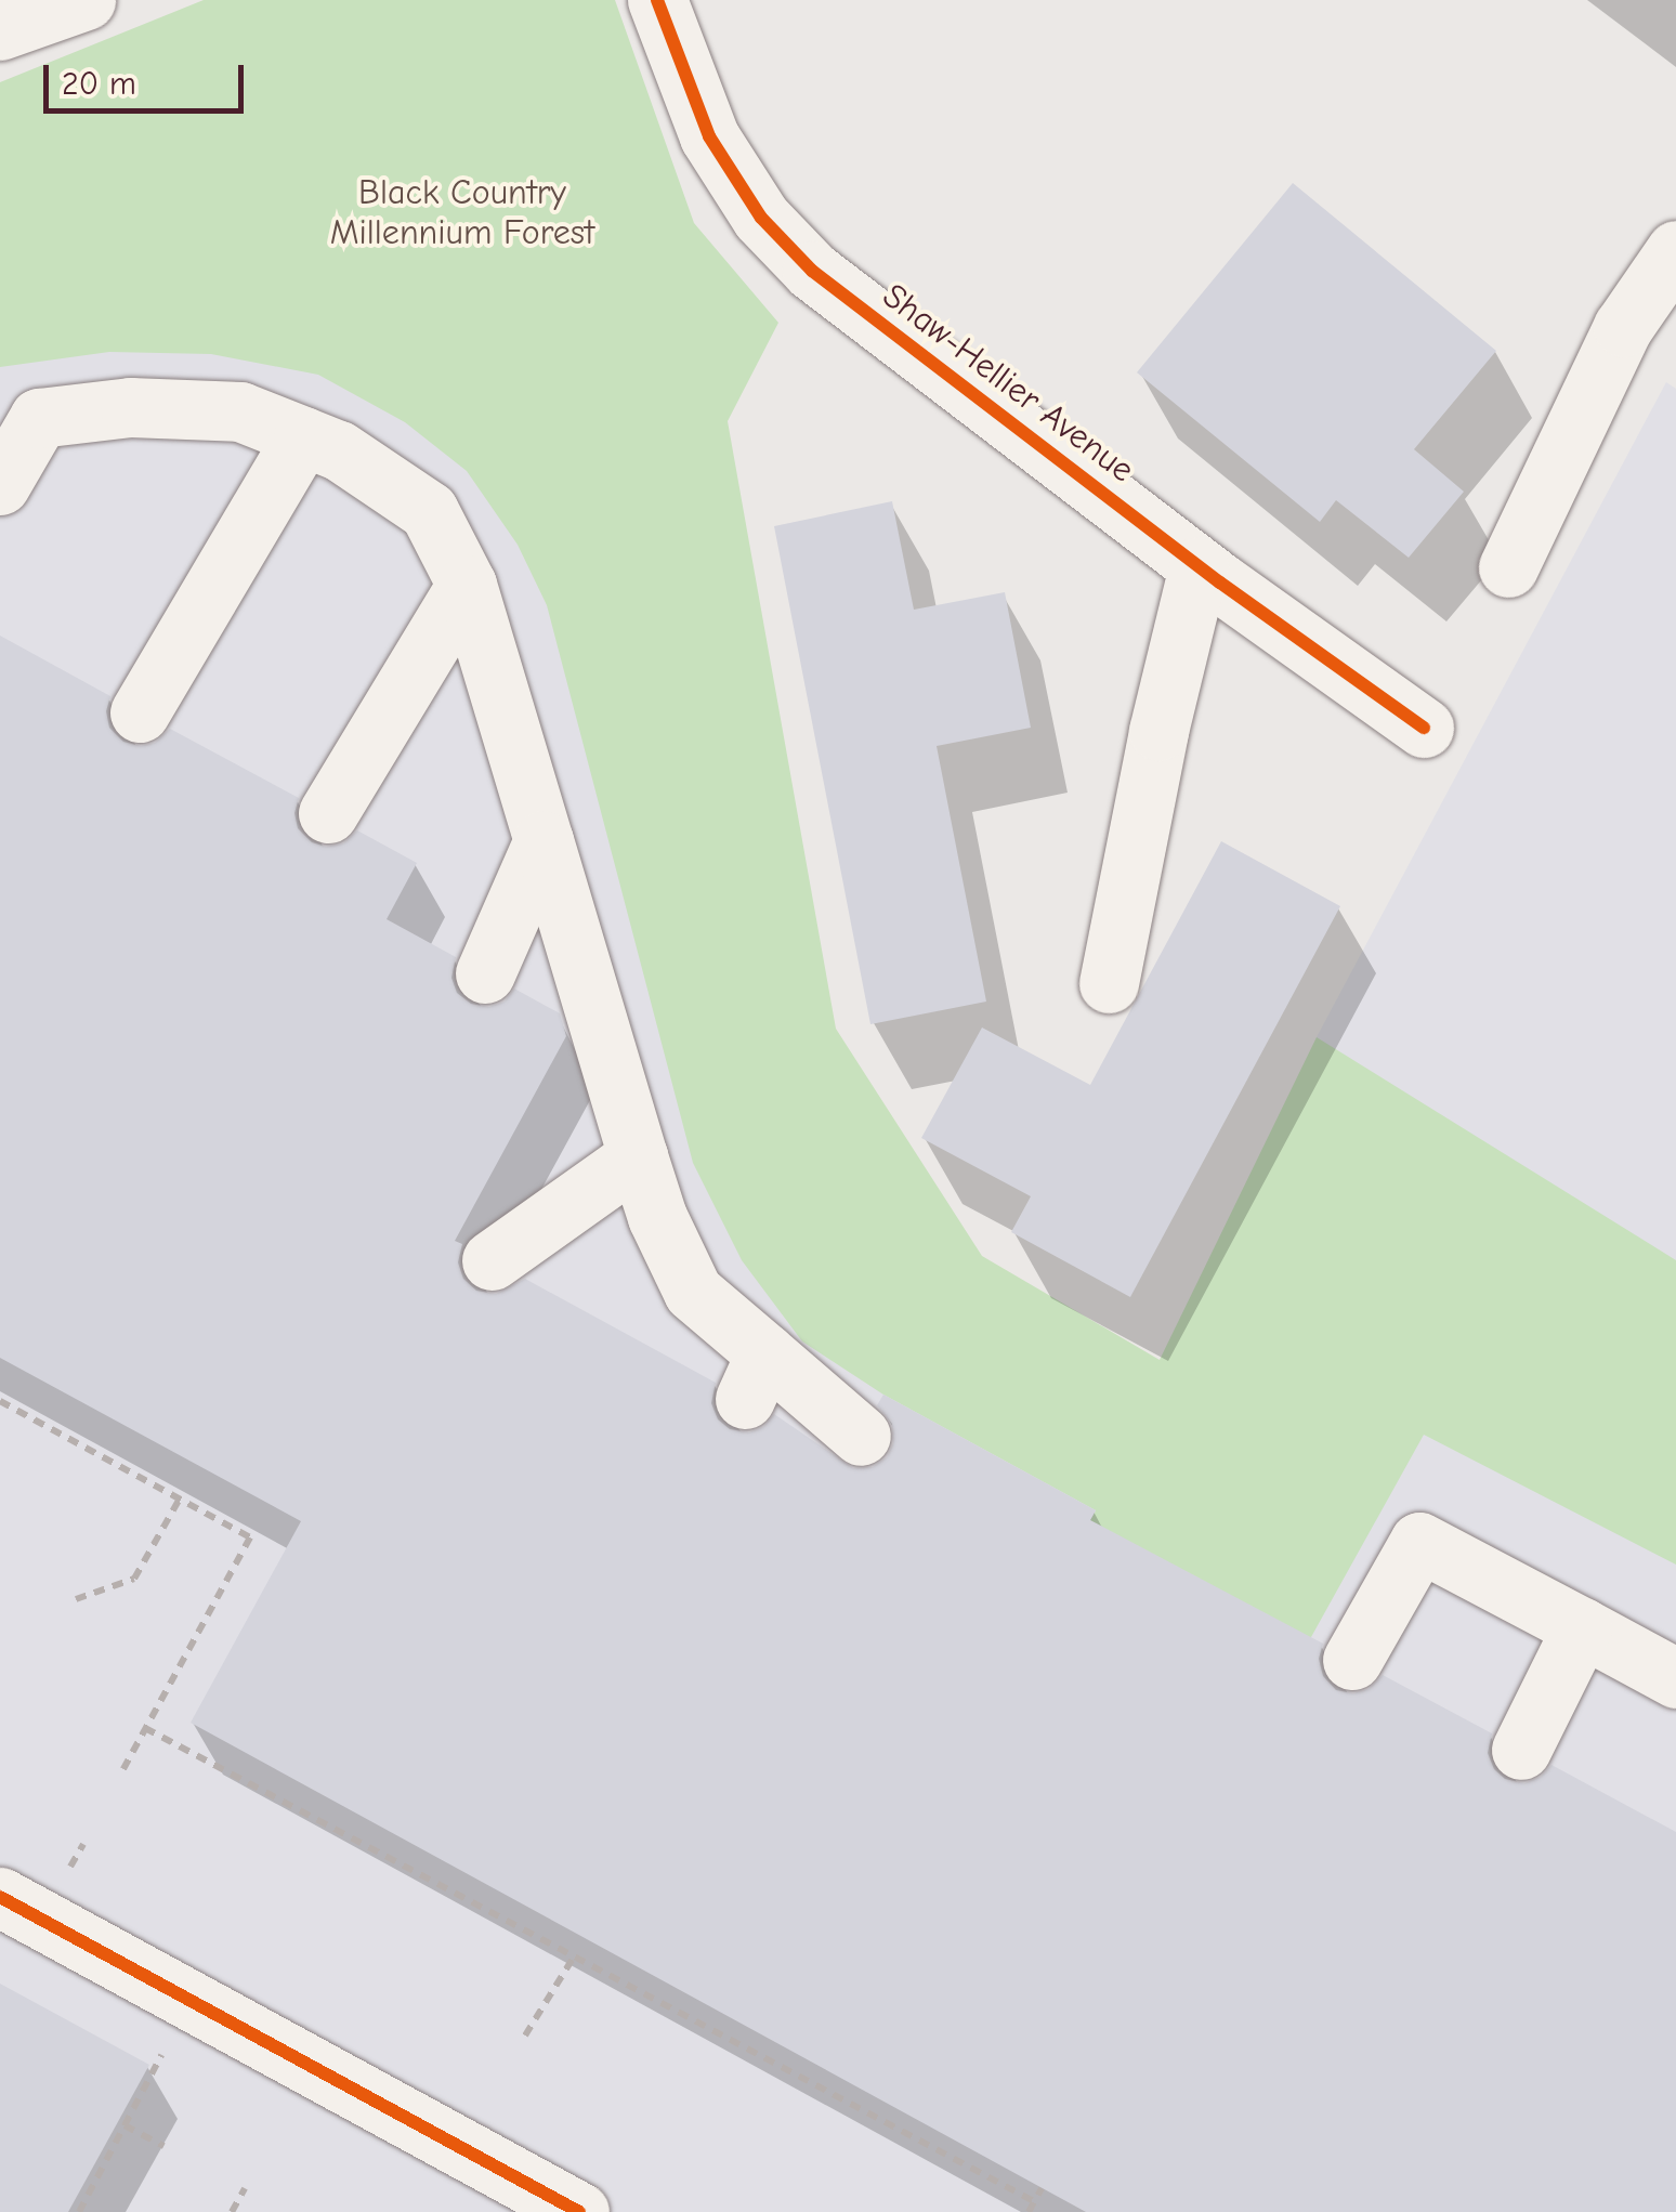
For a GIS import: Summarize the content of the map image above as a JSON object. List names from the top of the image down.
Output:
{
  "streets": {
    "street": ["Shaw-Hellier Avenue"]
  },
  "parks": ["Black Country Millennium Forest"],
  "scale_bar": "20 m"
}
